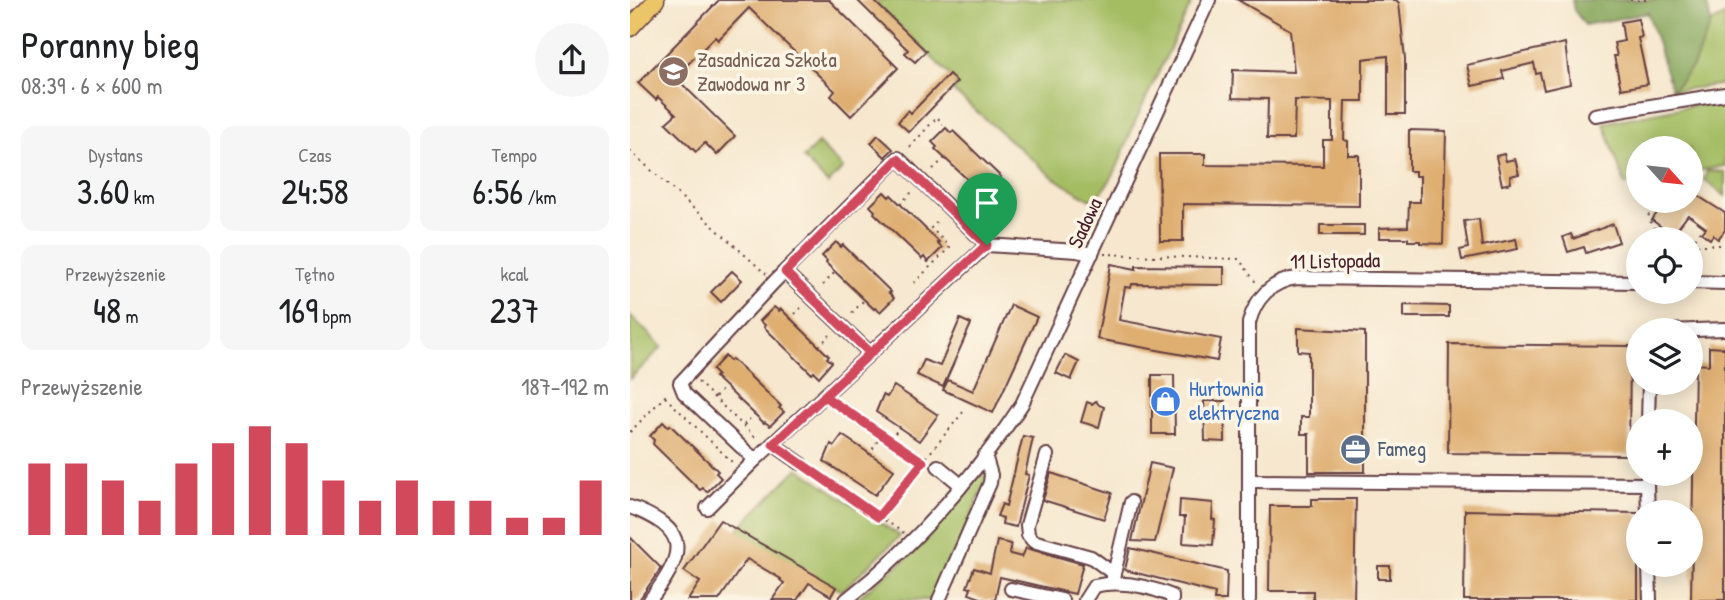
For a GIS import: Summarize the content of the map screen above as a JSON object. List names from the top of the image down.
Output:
{
  "streets": {
    "street": ["Sadowa", "11 Listopada"]
  },
  "places": {
    "school or university": ["Zasadnicza Szkoła Zawodowa nr 3"],
    "shop": ["Hurtownia elektryczna"],
    "office": ["Fameg"]
  },
  "north": "bottom right",
  "page": {
    "heading": ["Poranny bieg", "08:39 · 6 × 600 m"],
    "stats": [
      ["Dystans", "3.60 km"],
      ["Czas", "24:58"],
      ["Tempo", "6:56 /km"],
      ["Przewyższenie", "48 m"],
      ["Tętno", "169 bpm"],
      ["kcal", "237"]
    ],
    "map_buttons": ["+", "−"],
    "chart": ["Przewyższenie", "187–192 m"]
  }
}
